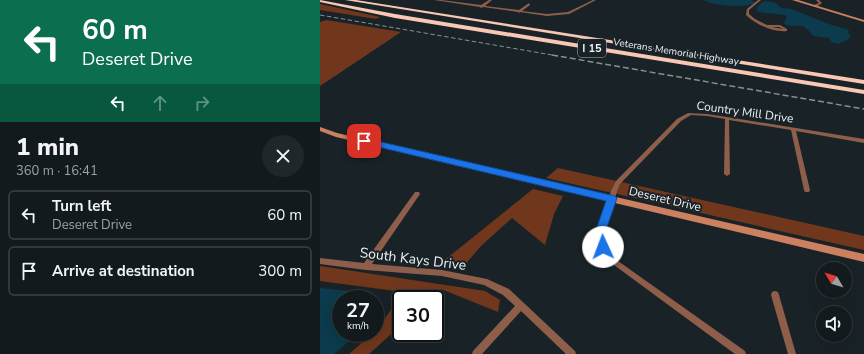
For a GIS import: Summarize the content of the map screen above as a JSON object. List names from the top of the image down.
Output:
{
  "streets": {
    "highway": ["I 15", "Veterans Memorial Highway"],
    "street": ["Country Mill Drive", "Deseret Drive", "South Kays Drive"]
  },
  "crossings": [
    ["Country Mill Drive", "Deseret Drive"]
  ],
  "north": "top left",
  "page": {
    "turn": ["60 m", "Deseret Drive"],
    "heading": ["1 min", "360 m · 16:41"],
    "list": [
      {
        "name": "Turn left",
        "note": "Deseret Drive",
        "value": "60 m"
      },
      {
        "name": "Arrive at destination",
        "value": "300 m"
      }
    ],
    "speed": "27 km/h",
    "limit": "30"
  }
}
